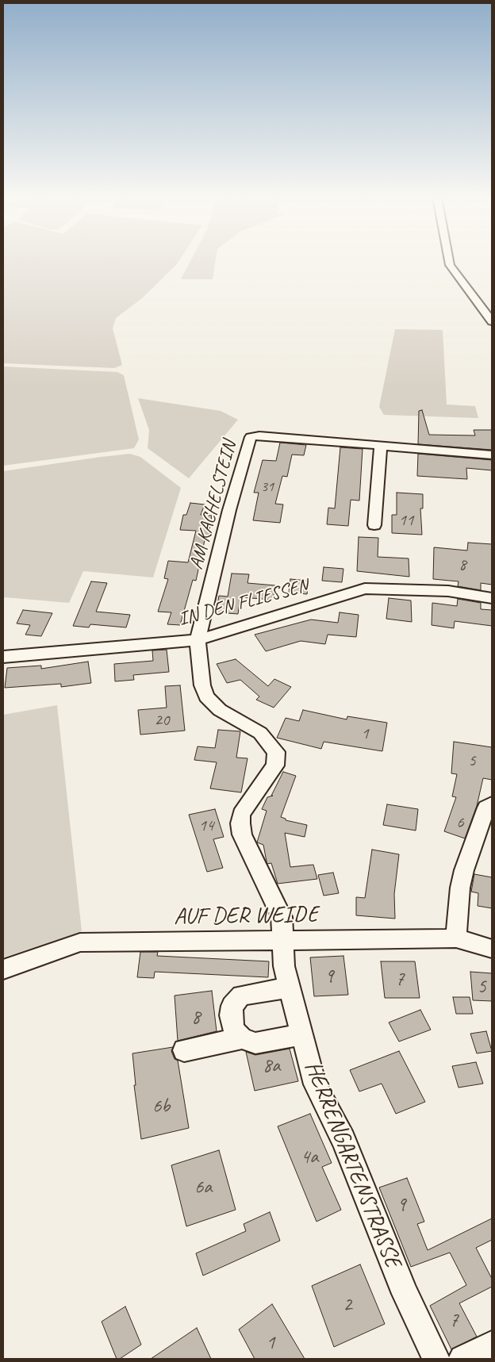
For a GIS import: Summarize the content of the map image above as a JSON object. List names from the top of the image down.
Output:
{
  "streets": {
    "street": [
      "AM KACHELSTEIN",
      "IN DEN FLIESSEN",
      "AUF DER WEIDE",
      "HERRENGARTENSTRASSE"
    ]
  },
  "crossings": [
    ["AM KACHELSTEIN", "IN DEN FLIESSEN"],
    ["AM KACHELSTEIN", "HERRENGARTENSTRASSE"],
    ["IN DEN FLIESSEN", "HERRENGARTENSTRASSE"],
    ["AUF DER WEIDE", "HERRENGARTENSTRASSE"]
  ],
  "house_numbers": [
    "31",
    "11",
    "8",
    "20",
    "1",
    "5",
    "6",
    "14",
    "9",
    "7",
    "5",
    "8",
    "8a",
    "6b",
    "4a",
    "6a",
    "9",
    "2",
    "7",
    "1"
  ]
}
